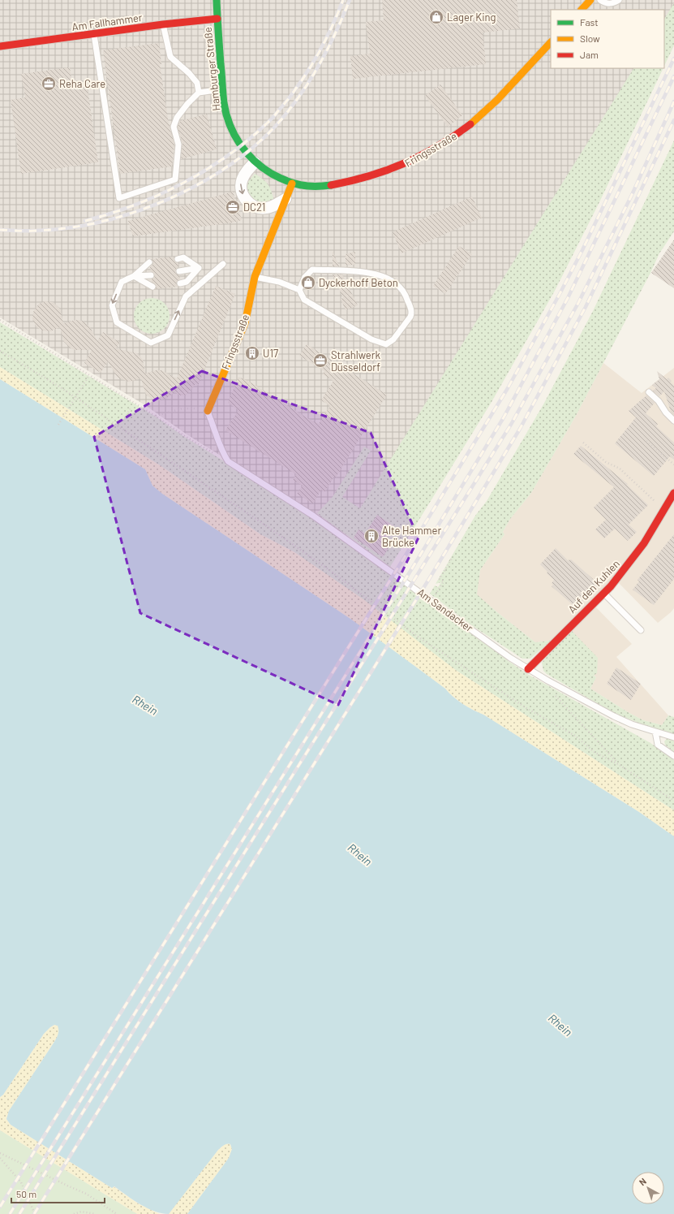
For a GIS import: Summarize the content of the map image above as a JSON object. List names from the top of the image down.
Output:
{
  "streets": {
    "street": [
      "Am Fallhammer",
      "Hamburger Straße",
      "Fringsstraße",
      "Auf den Kuhlen"
    ],
    "lane": ["Am Sandacker"]
  },
  "crossings": [
    ["Am Fallhammer", "Hamburger Straße"],
    ["Hamburger Straße", "Fringsstraße"],
    ["Auf den Kuhlen", "Am Sandacker"]
  ],
  "water": ["Rhein"],
  "places": {
    "shop": ["Lager King", "Dyckerhoff Beton"],
    "office": ["Reha Care", "DC21", "Strahlwerk Düsseldorf"],
    "building": ["U17", "Alte Hammer Brücke"]
  },
  "legend": ["Fast", "Slow", "Jam"],
  "scale_bar": "50 m",
  "north": "top left"
}
